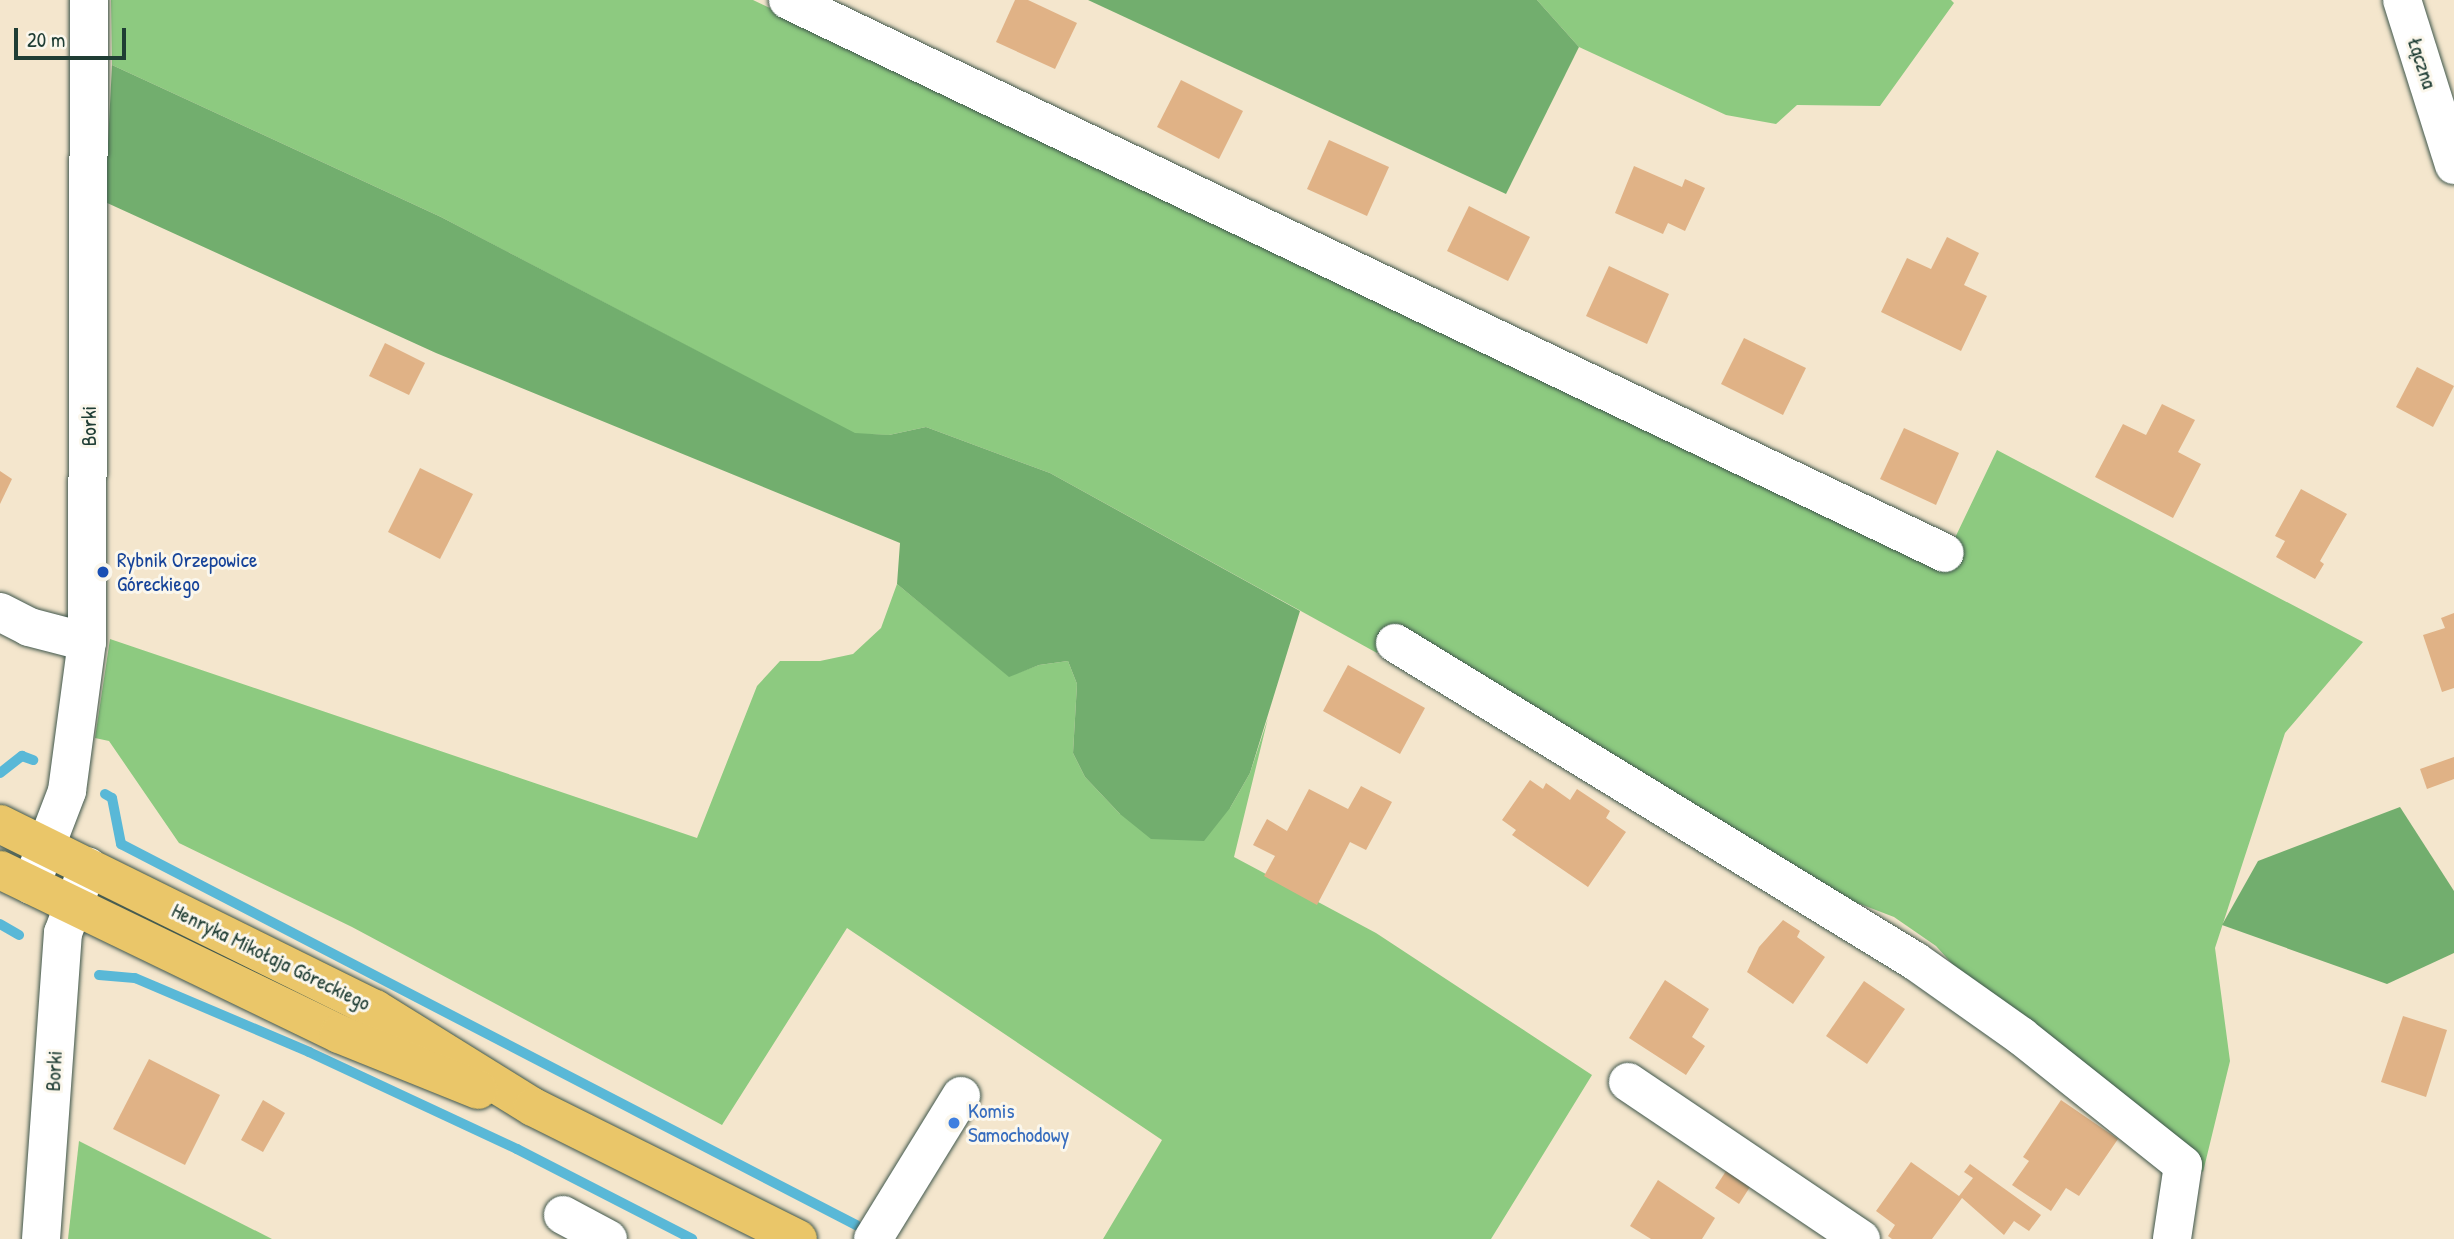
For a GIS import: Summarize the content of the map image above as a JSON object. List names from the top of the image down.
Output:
{
  "streets": {
    "main road": ["Henryka Mikołaja Góreckiego"],
    "street": ["Łączna", "Borki"]
  },
  "crossings": [
    ["Borki", "Henryka Mikołaja Góreckiego"]
  ],
  "places": ["Rybnik Orzepowice Góreckiego", "Komis Samochodowy"],
  "scale_bar": "20 m"
}
